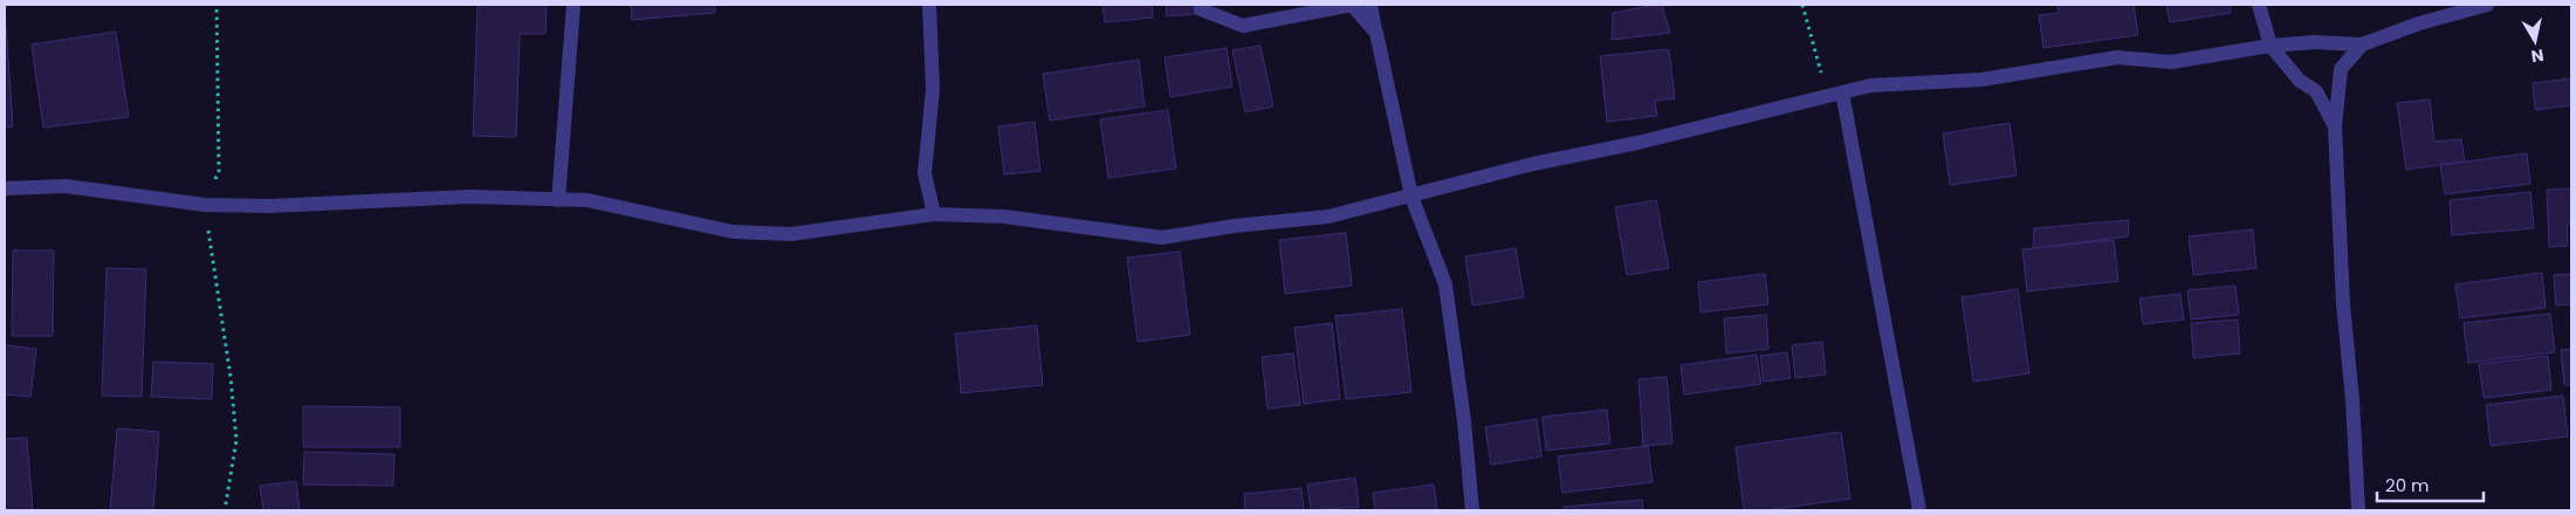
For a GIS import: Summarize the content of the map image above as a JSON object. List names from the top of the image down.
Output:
{
  "scale_bar": "20 m",
  "north": "bottom"
}
